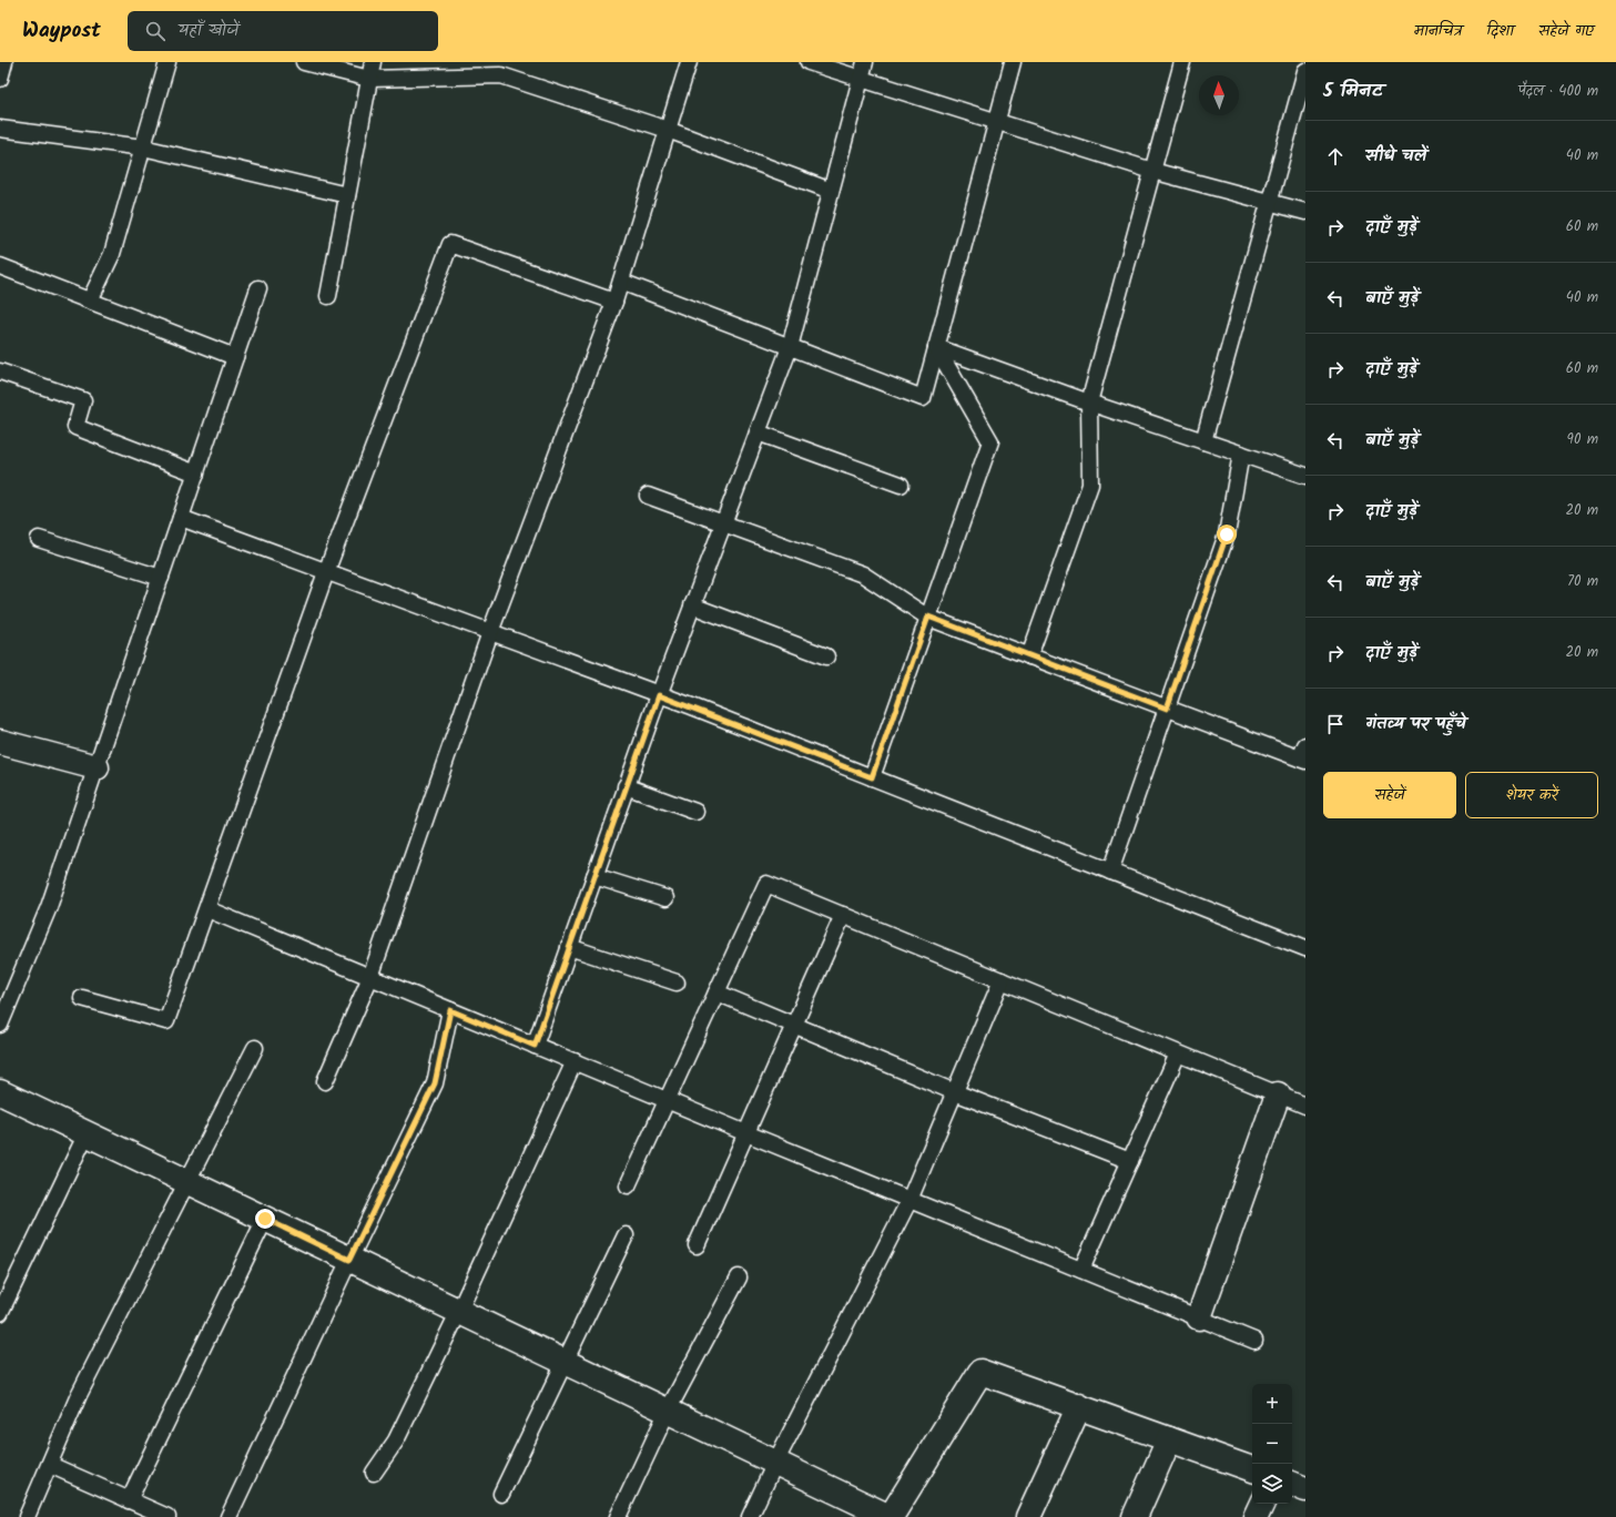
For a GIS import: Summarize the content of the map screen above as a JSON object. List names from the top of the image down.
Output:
{
  "north": "top",
  "page": {
    "header": "Waypost",
    "search": "यहाँ खोजें",
    "nav": ["मानचित्र", "दिशा", "सहेजे गए"],
    "heading": ["5 मिनट", "पैदल · 400 m"],
    "list": [
      ["सीधे चलें", "40 m"],
      ["दाएँ मुड़ें", "60 m"],
      ["बाएँ मुड़ें", "40 m"],
      ["दाएँ मुड़ें", "60 m"],
      ["बाएँ मुड़ें", "90 m"],
      ["दाएँ मुड़ें", "20 m"],
      ["बाएँ मुड़ें", "70 m"],
      ["दाएँ मुड़ें", "20 m"],
      "गंतव्य पर पहुँचे"
    ],
    "buttons": ["सहेजें", "शेयर करें"],
    "map_buttons": ["+", "−"]
  }
}
